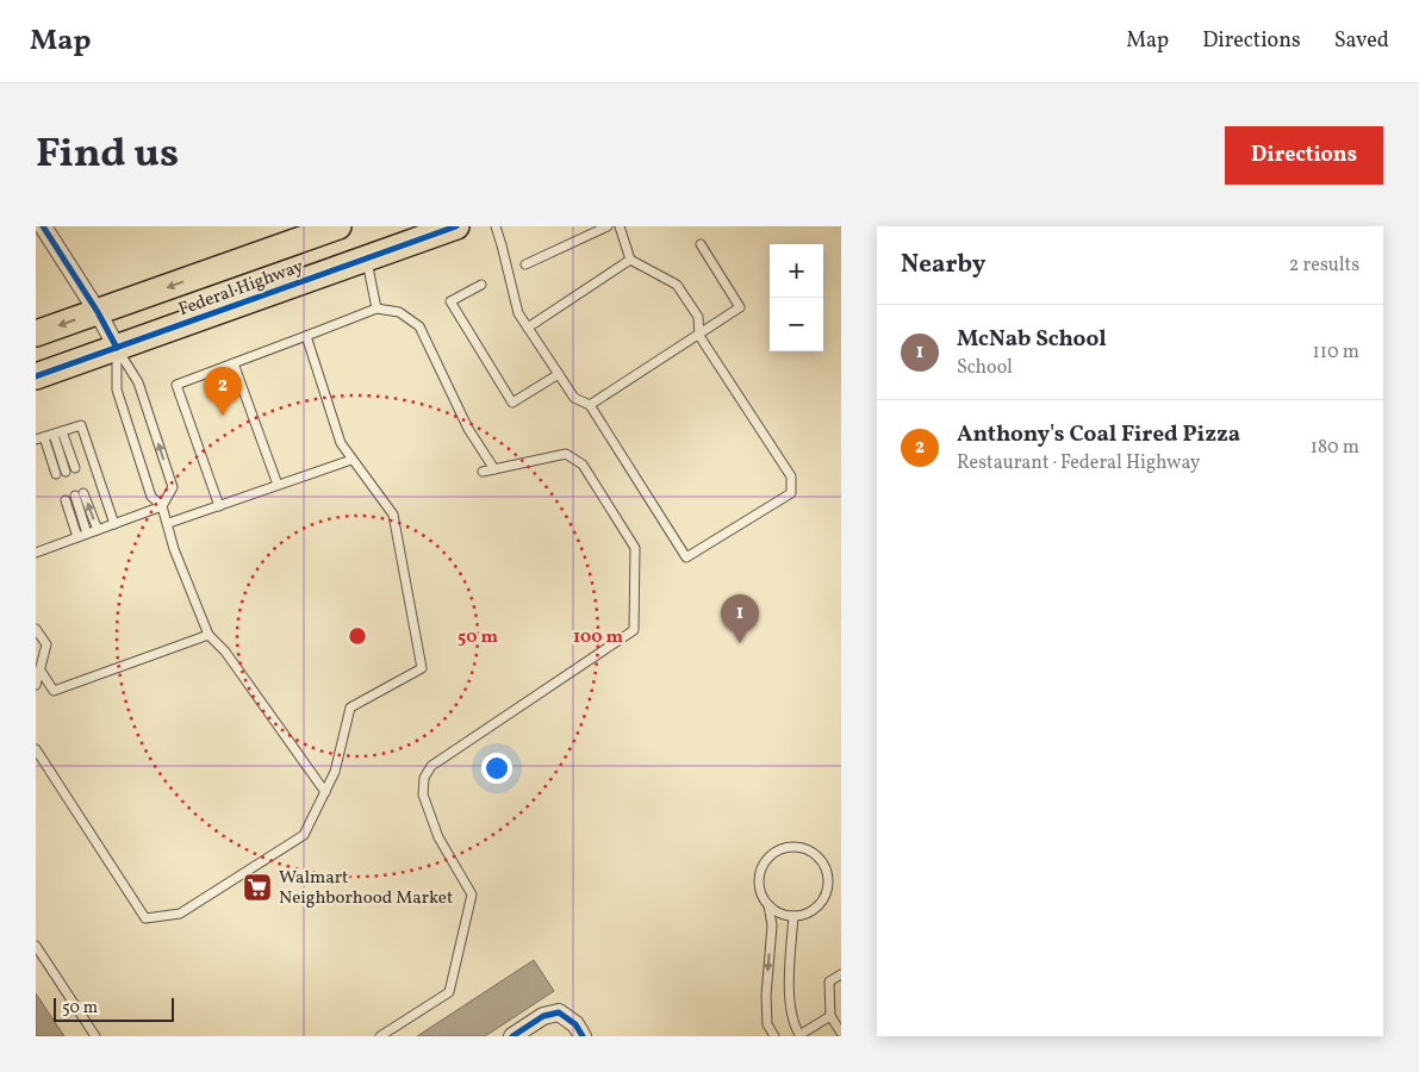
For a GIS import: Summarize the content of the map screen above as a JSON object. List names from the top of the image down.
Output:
{
  "streets": {
    "main road": ["Federal Highway"]
  },
  "places": {
    "supermarket": ["Walmart Neighborhood Market"]
  },
  "scale_bar": "50 m",
  "page": {
    "header": "Map",
    "nav": ["Map", "Directions", "Saved"],
    "title": "Find us",
    "buttons": "Directions",
    "heading": ["Nearby", "2 results"],
    "map_buttons": ["+", "−"],
    "list": [
      {
        "mark": "1",
        "name": "McNab School",
        "note": "School",
        "value": "110 m"
      },
      {
        "mark": "2",
        "name": "Anthony's Coal Fired Pizza",
        "note": "Restaurant · Federal Highway",
        "value": "180 m"
      }
    ],
    "pins": ["2", "1"],
    "scale": "50 m"
  },
  "rings": ["50 m", "100 m"]
}
